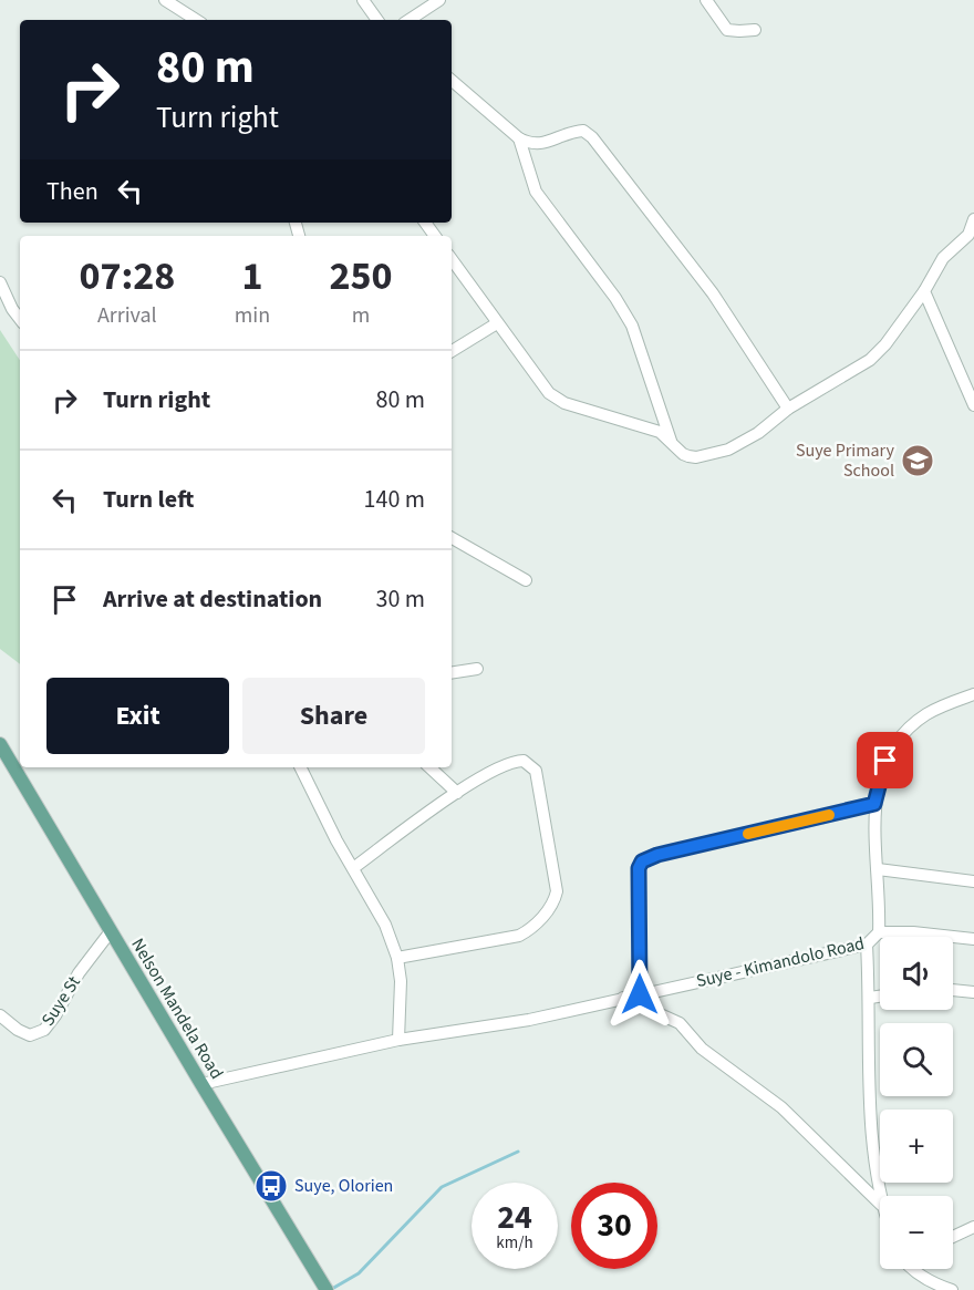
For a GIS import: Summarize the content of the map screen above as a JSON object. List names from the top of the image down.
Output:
{
  "streets": {
    "main road": ["Nelson Mandela Road"],
    "street": ["Suye - Kimandolo Road", "Suye St"]
  },
  "crossings": [
    ["Suye - Kimandolo Road", "Nelson Mandela Road"],
    ["Suye St", "Nelson Mandela Road"]
  ],
  "places": {
    "school or university": ["Suye Primary School"],
    "bus stop": ["Suye, Olorien"]
  },
  "page": {
    "turn": ["80 m", "Turn right"],
    "then": "Then",
    "eta": [
      "07:28",
      "Arrival",
      "1",
      "min",
      "250",
      "m"
    ],
    "list": [
      {
        "name": "Turn right",
        "value": "80 m"
      },
      {
        "name": "Turn left",
        "value": "140 m"
      },
      {
        "name": "Arrive at destination",
        "value": "30 m"
      }
    ],
    "buttons": ["Exit", "Share"],
    "map_buttons": ["+", "−"],
    "speed": "24 km/h",
    "limit": "30"
  }
}
